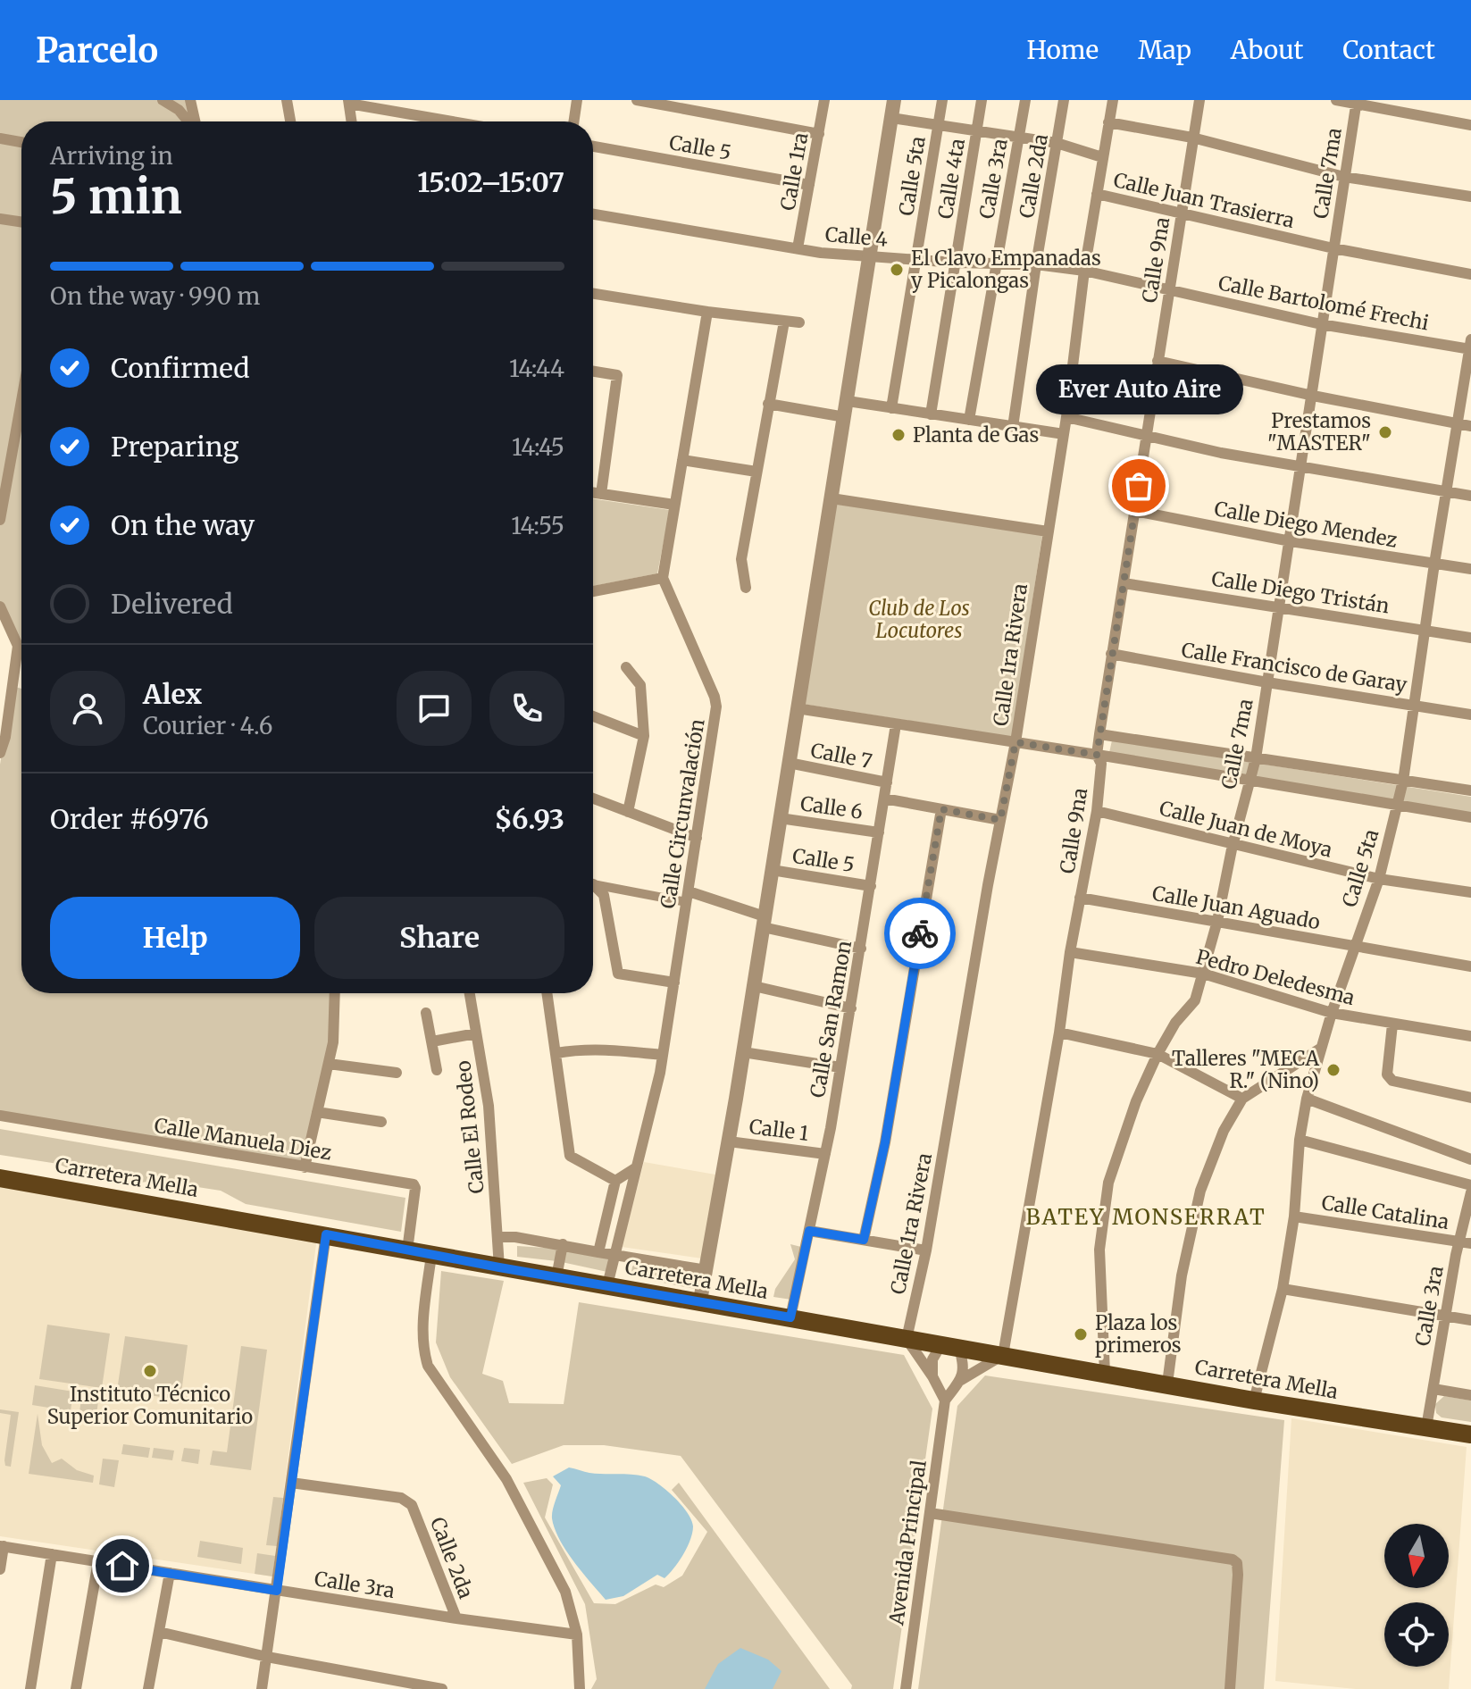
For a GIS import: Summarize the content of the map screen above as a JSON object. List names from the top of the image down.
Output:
{
  "streets": {
    "main road": ["Carretera Mella"],
    "street": [
      "Calle 5",
      "Calle 1ra",
      "Calle 7ma",
      "Calle 5ta",
      "Calle 2da",
      "Calle 4ta",
      "Calle 3ra",
      "Calle Juan Trasierra",
      "Calle 4",
      "Calle 9na",
      "Calle Bartolomé Frechi",
      "Calle Diego Mendez",
      "Calle Diego Tristán",
      "Calle 1ra Rivera",
      "Calle Francisco de Garay",
      "Calle 7",
      "Calle 6",
      "Calle Circunvalación",
      "Calle Juan de Moya",
      "Calle Juan Aguado",
      "Pedro Deledesma",
      "Calle San Ramon",
      "Calle El Rodeo",
      "Calle 1",
      "Calle Manuela Diez",
      "Calle Catalina",
      "Avenida Principal"
    ]
  },
  "crossings": [
    ["Calle 5", "Calle 1ra"],
    ["Calle 5", "Calle San Ramon"],
    ["Calle 1ra", "Calle 4"],
    ["Calle 7ma", "Calle Juan Trasierra"],
    ["Calle 7ma", "Calle Bartolomé Frechi"],
    ["Calle 7ma", "Calle Diego Mendez"],
    ["Calle 7ma", "Calle Diego Tristán"],
    ["Calle 7ma", "Calle Francisco de Garay"],
    ["Calle 7ma", "Calle Juan de Moya"],
    ["Calle 7ma", "Calle Juan Aguado"],
    ["Calle 7ma", "Pedro Deledesma"],
    ["Calle 7ma", "Carretera Mella"],
    ["Calle 5ta", "Calle 4"],
    ["Calle 5ta", "Calle Bartolomé Frechi"],
    ["Calle 5ta", "Calle Diego Mendez"],
    ["Calle 5ta", "Calle Diego Tristán"],
    ["Calle 5ta", "Calle Francisco de Garay"],
    ["Calle 5ta", "Calle Juan de Moya"],
    ["Calle 5ta", "Calle Juan Aguado"],
    ["Calle 5ta", "Pedro Deledesma"],
    ["Calle 5ta", "Carretera Mella"],
    ["Calle 5ta", "Calle Catalina"],
    ["Calle 2da", "Calle 3ra"],
    ["Calle 2da", "Calle 4"],
    ["Calle 4ta", "Calle 4"],
    ["Calle 3ra", "Calle 4"],
    ["Calle 3ra", "Carretera Mella"],
    ["Calle 3ra", "Calle Catalina"],
    ["Calle Juan Trasierra", "Calle 9na"],
    ["Calle Juan Trasierra", "Calle 1ra Rivera"],
    ["Calle 4", "Calle 9na"],
    ["Calle 4", "Calle Bartolomé Frechi"],
    ["Calle 4", "Calle 1ra Rivera"],
    ["Calle 9na", "Calle Bartolomé Frechi"],
    ["Calle 9na", "Calle Diego Mendez"],
    ["Calle 9na", "Calle Diego Tristán"],
    ["Calle 9na", "Calle Francisco de Garay"],
    ["Calle 9na", "Calle Juan de Moya"],
    ["Calle 9na", "Calle Juan Aguado"],
    ["Calle 9na", "Pedro Deledesma"],
    ["Calle 9na", "Carretera Mella"],
    ["Calle 1ra Rivera", "Carretera Mella"],
    ["Calle 7", "Calle San Ramon"],
    ["Calle 6", "Calle San Ramon"],
    ["Calle Circunvalación", "Carretera Mella"],
    ["Calle San Ramon", "Calle 1"],
    ["Calle San Ramon", "Carretera Mella"],
    ["Calle El Rodeo", "Carretera Mella"],
    ["Calle Manuela Diez", "Carretera Mella"]
  ],
  "districts": ["BATEY MONSERRAT"],
  "parks": ["Club de Los Locutores"],
  "places": [
    "El Clavo Empanadas y Picalongas",
    "Prestamos \"MASTER\"",
    "Planta de Gas",
    "Ever Auto Aire",
    "Talleres \"MECA R.\" (Nino)",
    "Plaza los primeros",
    "Instituto Técnico Superior Comunitario"
  ],
  "north": "bottom",
  "page": {
    "header": "Parcelo",
    "nav": [
      "Home",
      "Map",
      "About",
      "Contact"
    ],
    "heading": ["5 min", "Arriving in", "15:02–15:07"],
    "panel": [
      "Alex",
      "Courier · 4.6",
      "Order #6976",
      "$6.93"
    ],
    "bar": "On the way · 990 m",
    "list": [
      ["Confirmed", "14:44"],
      ["Preparing", "14:45"],
      ["On the way", "14:55"],
      "Delivered"
    ],
    "bubble": "Ever Auto Aire",
    "buttons": ["Help", "Share"]
  }
}
